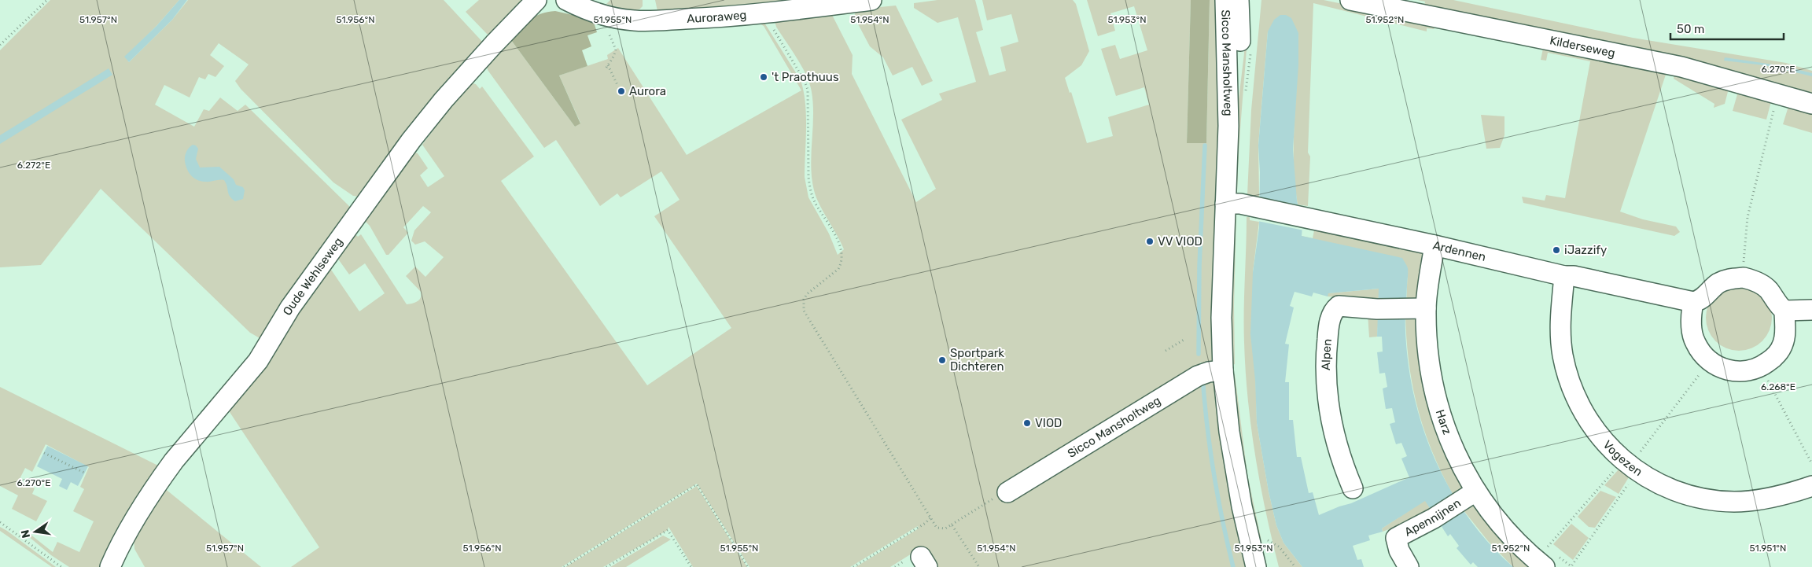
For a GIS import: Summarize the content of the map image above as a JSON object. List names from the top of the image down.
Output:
{
  "streets": {
    "street": [
      "Auroraweg",
      "Kilderseweg",
      "Sicco Mansholtweg",
      "Ardennen",
      "Oude Wehlseweg",
      "Alpen",
      "Harz",
      "Vogezen",
      "Apennijnen"
    ]
  },
  "crossings": [
    ["Sicco Mansholtweg", "Ardennen"],
    ["Ardennen", "Harz"],
    ["Ardennen", "Vogezen"],
    ["Alpen", "Harz"],
    ["Harz", "Apennijnen"]
  ],
  "places": [
    "'t Praothuus",
    "Aurora",
    "VV VIOD",
    "iJazzify",
    "Sportpark Dichteren",
    "VIOD"
  ],
  "scale_bar": "50 m",
  "north": "left",
  "coordinates": [
    "51.957°N",
    "51.956°N",
    "51.955°N",
    "51.954°N",
    "51.953°N",
    "51.952°N",
    "6.270°E",
    "6.272°E",
    "6.268°E",
    "51.951°N"
  ]
}
